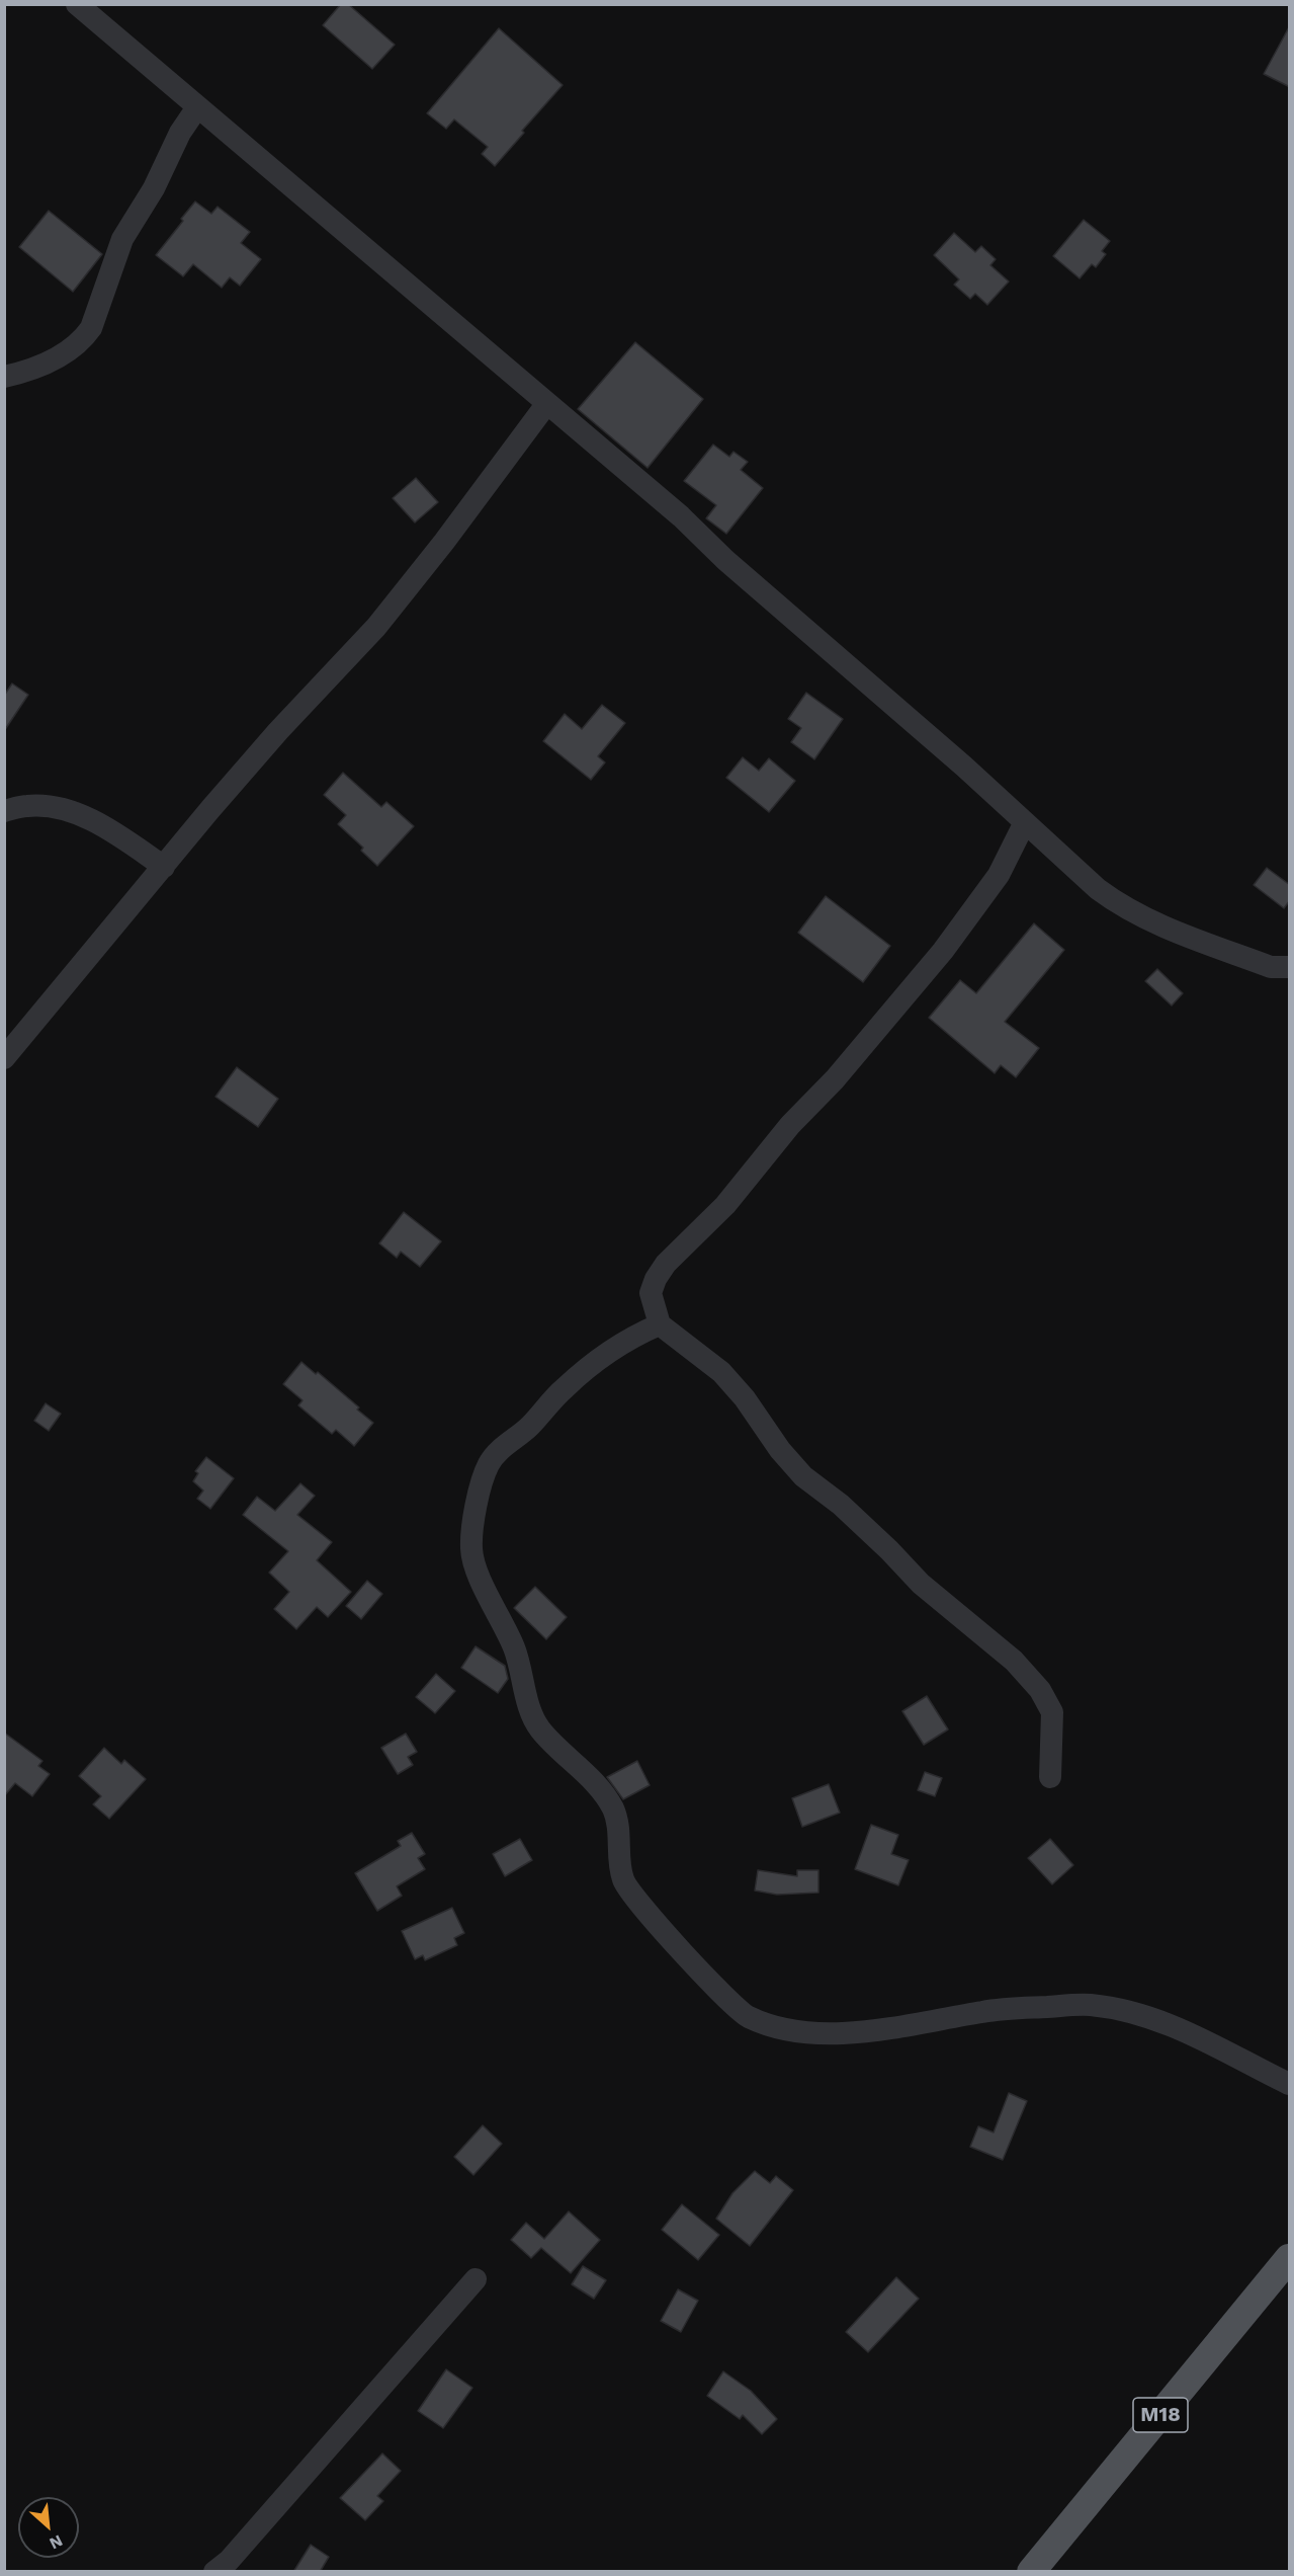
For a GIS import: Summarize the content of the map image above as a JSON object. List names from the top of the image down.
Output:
{
  "streets": {
    "main road": ["M18"]
  },
  "north": "bottom right"
}
